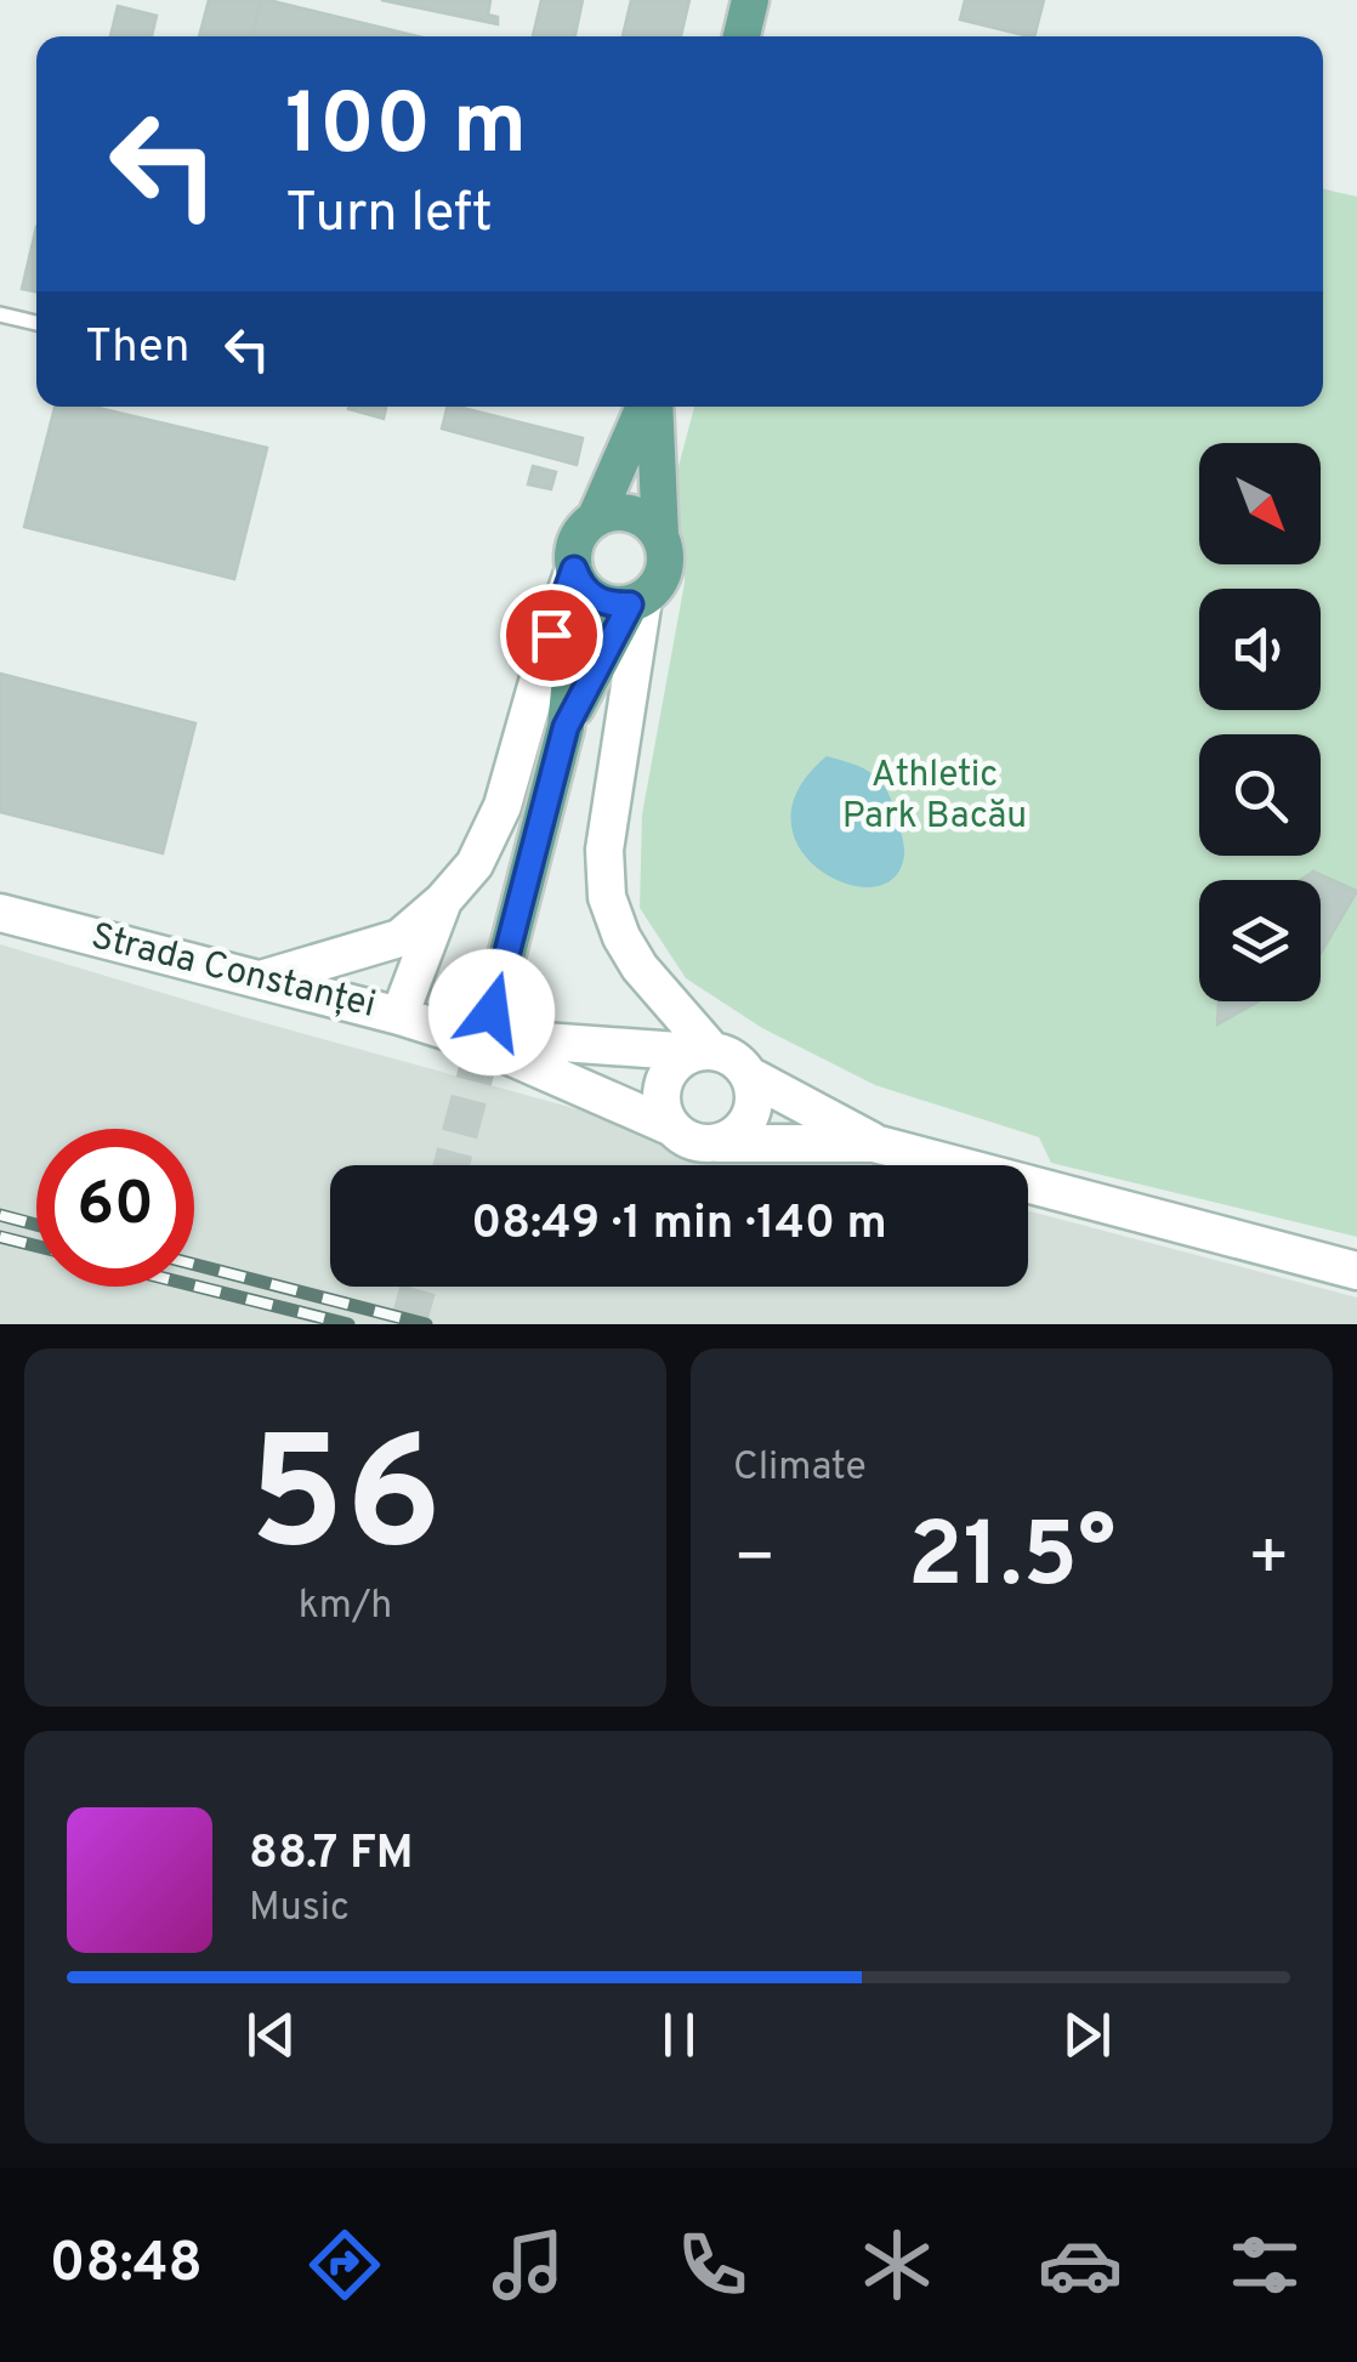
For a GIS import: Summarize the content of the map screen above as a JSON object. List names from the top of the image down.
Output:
{
  "streets": {
    "street": ["Strada Constanței"]
  },
  "parks": ["Athletic Park Bacău"],
  "north": "bottom right",
  "page": {
    "turn": ["100 m", "Turn left"],
    "then": "Then",
    "limit": "60",
    "trip": "08:49 · 1 min · 140 m",
    "tile": [
      ["56", "km/h"],
      "Climate"
    ],
    "heat": ["−", "21.5°", "+"],
    "song": ["88.7 FM", "Music"],
    "tabs": "08:48"
  }
}
